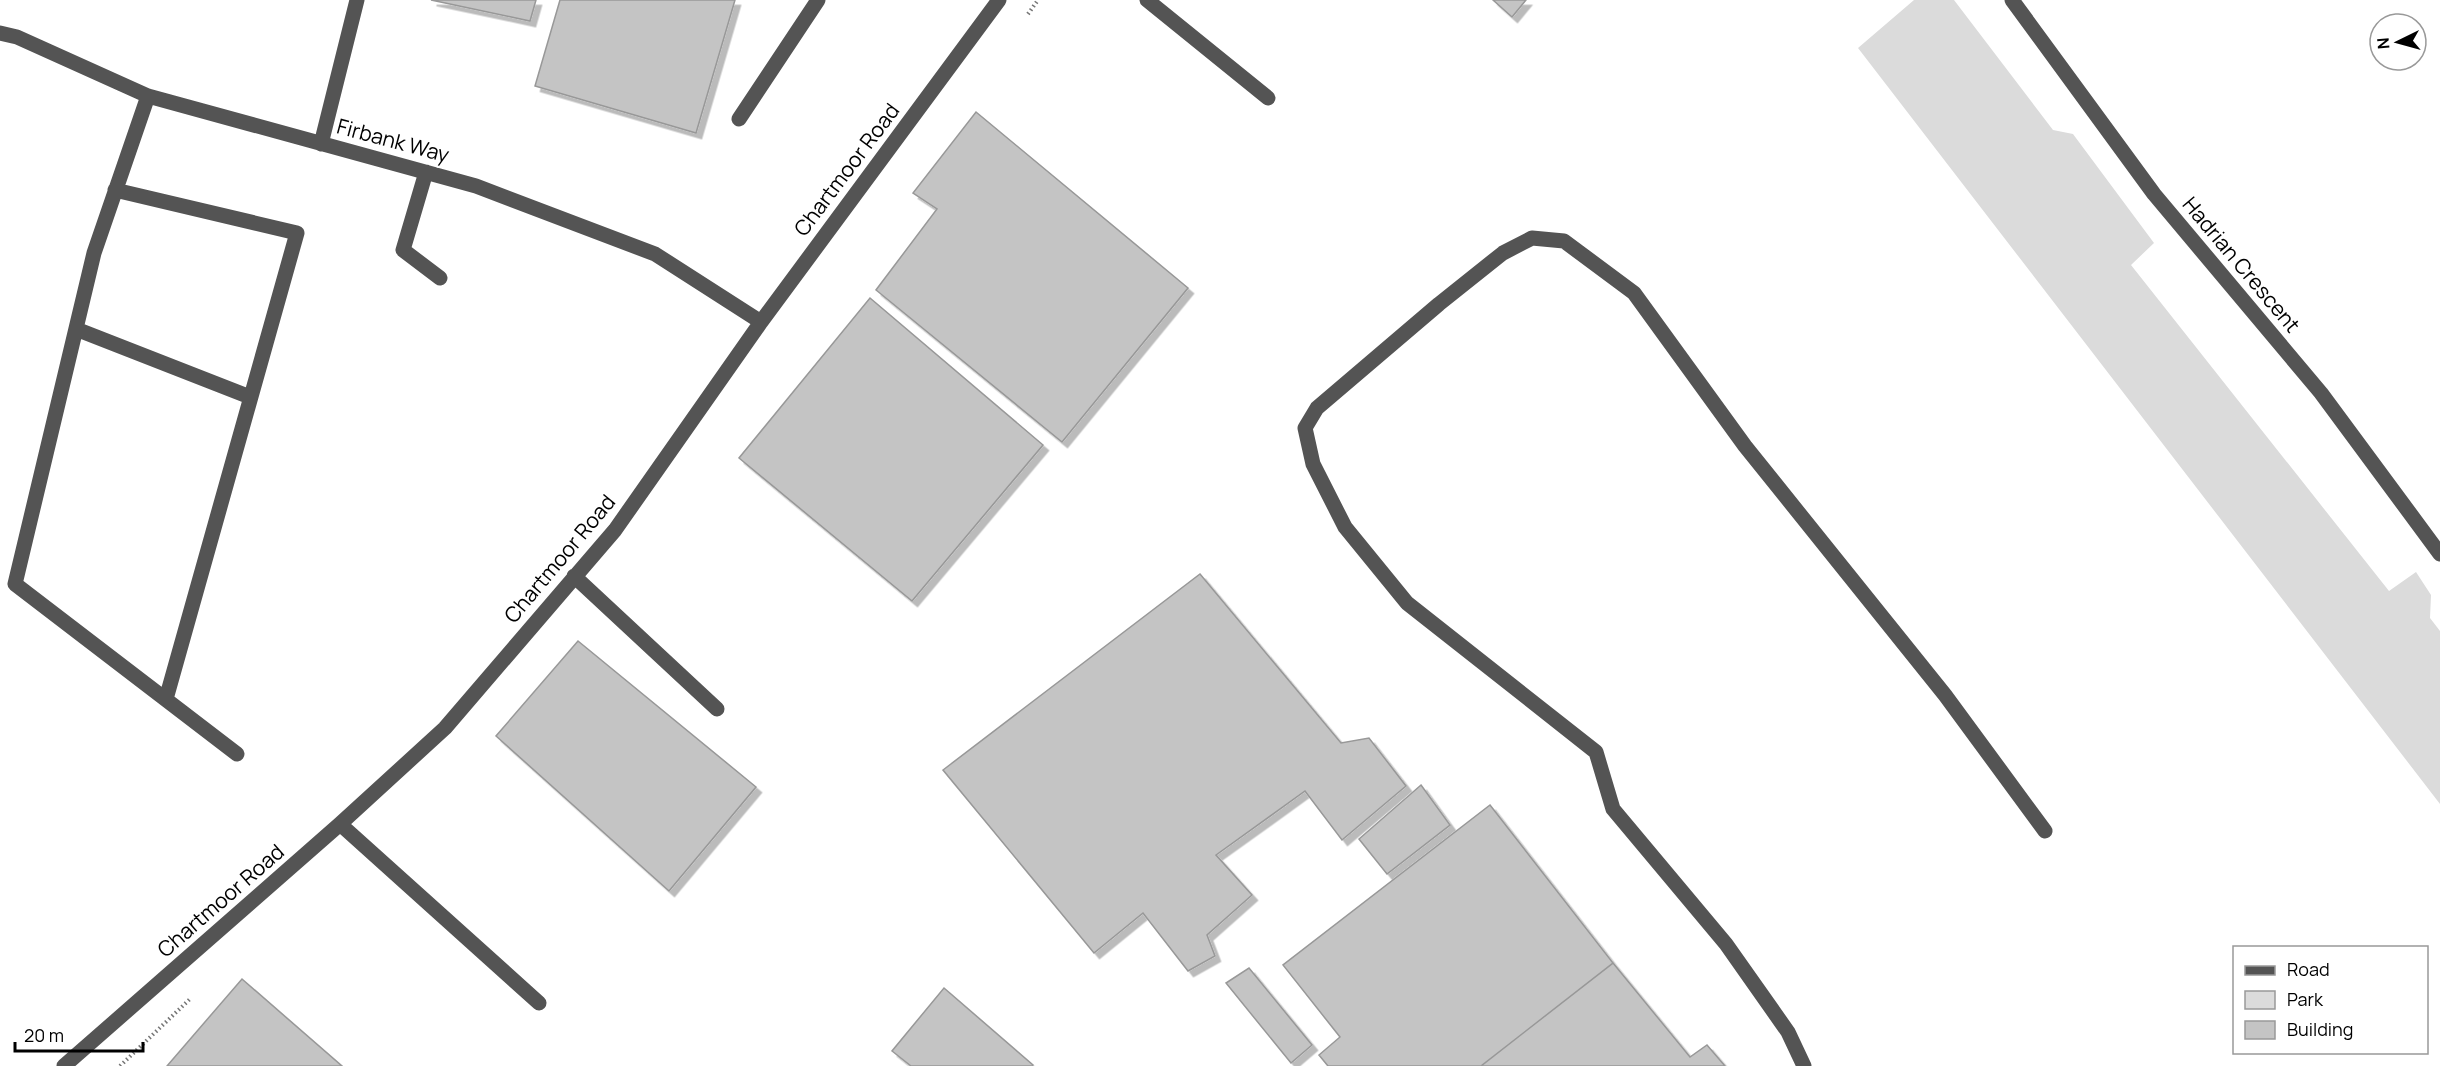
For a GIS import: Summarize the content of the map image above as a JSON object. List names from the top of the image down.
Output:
{
  "streets": {
    "street": ["Firbank Way", "Chartmoor Road", "Hadrian Crescent"]
  },
  "crossings": [
    ["Firbank Way", "Chartmoor Road"]
  ],
  "legend": ["Road", "Park", "Building"],
  "scale_bar": "20 m",
  "north": "left"
}
